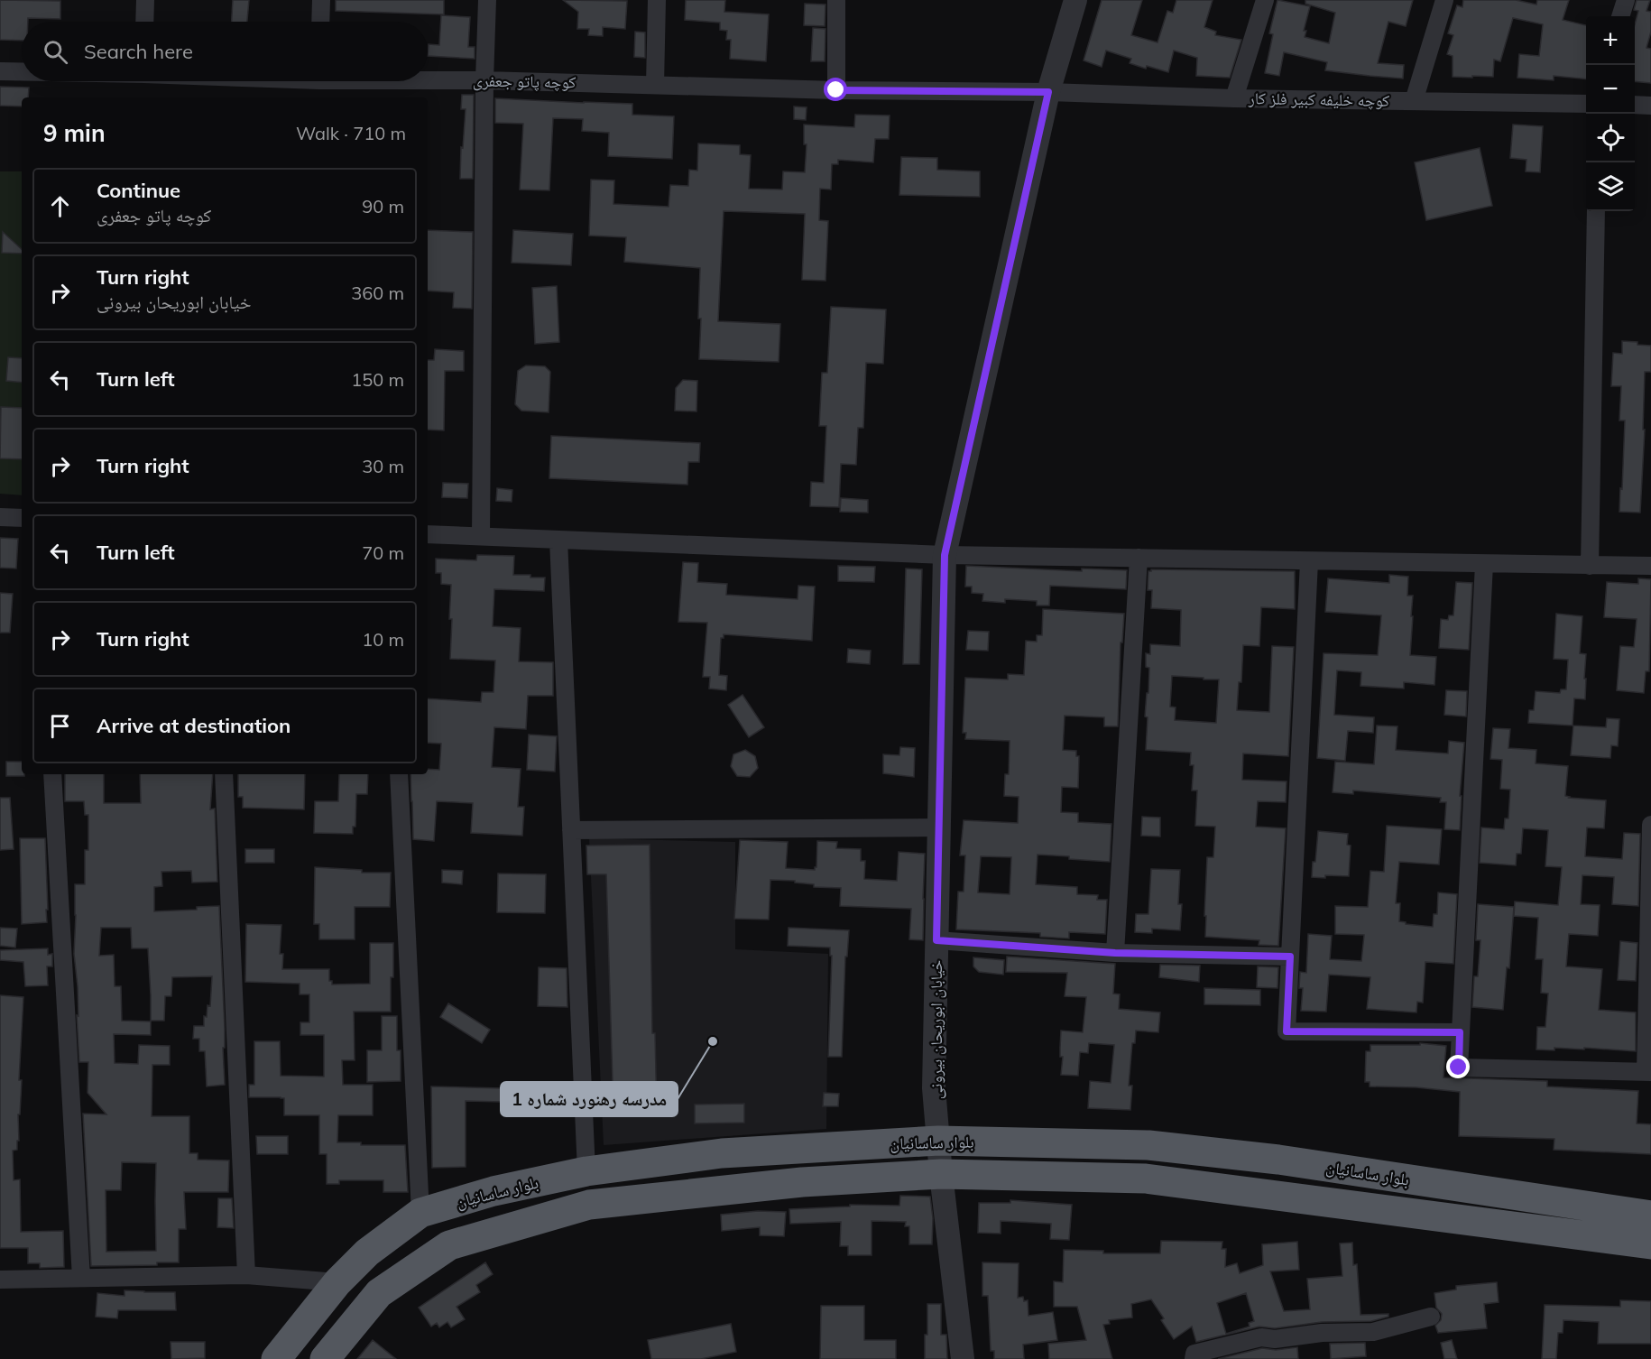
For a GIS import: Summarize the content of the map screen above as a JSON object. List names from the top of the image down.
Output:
{
  "streets": {
    "highway": ["بلوار ساسانیان"],
    "street": ["کوچه پاتو جعفری", "کوچه خلیفه کبیر فلز کار", "خیابان ابوریحان بیرونی"]
  },
  "crossings": [
    ["کوچه پاتو جعفری", "کوچه خلیفه کبیر فلز کار"],
    ["کوچه پاتو جعفری", "خیابان ابوریحان بیرونی"],
    ["کوچه خلیفه کبیر فلز کار", "خیابان ابوریحان بیرونی"],
    ["خیابان ابوریحان بیرونی", "بلوار ساسانیان"]
  ],
  "places": ["مدرسه رهنورد شماره 1"],
  "page": {
    "map_buttons": ["+", "−"],
    "search": "Search here",
    "heading": ["9 min", "Walk · 710 m"],
    "list": [
      ["Continue", "کوچه پاتو جعفری", "90 m"],
      ["Turn right", "خیابان ابوریحان بیرونی", "360 m"],
      ["Turn left", "150 m"],
      ["Turn right", "30 m"],
      ["Turn left", "70 m"],
      ["Turn right", "10 m"],
      "Arrive at destination"
    ]
  }
}
